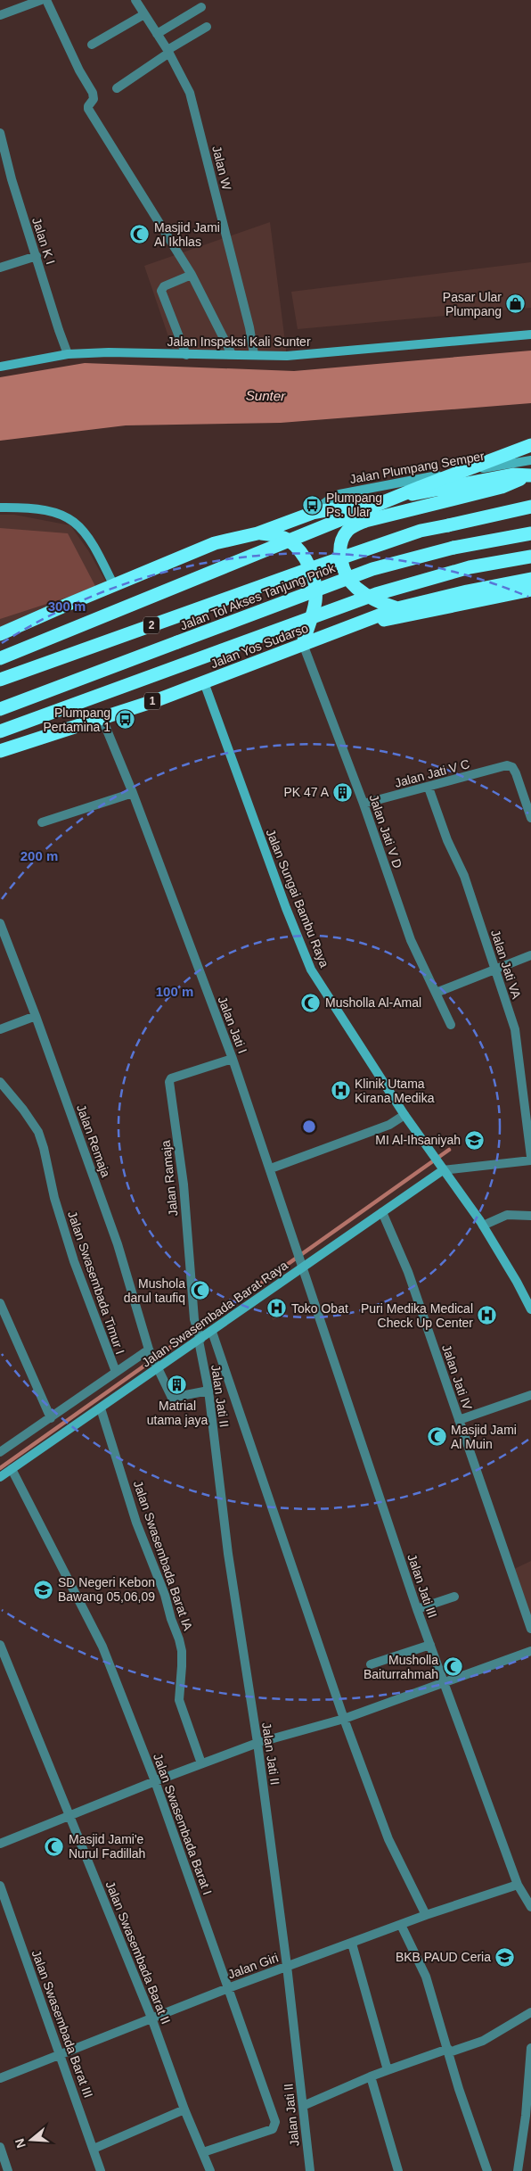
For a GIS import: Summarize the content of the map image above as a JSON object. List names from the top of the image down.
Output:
{
  "streets": {
    "highway": [
      "Jalan Tol Akses Tanjung Priok",
      "2",
      "Jalan Yos Sudarso",
      "1"
    ],
    "street": [
      "Jalan W",
      "Jalan K I",
      "Jalan Inspeksi Kali Sunter",
      "Jalan Plumpang Semper",
      "Jalan Jati V C",
      "Jalan Jati V D",
      "Jalan Sungai Bambu Raya",
      "Jalan Jati VA",
      "Jalan Jati I",
      "Jalan Remaja",
      "Jalan Ramaja",
      "Jalan Swasembada Timur I",
      "Jalan Swasembada Barat Raya",
      "Jalan Jati IV",
      "Jalan Jati II",
      "Jalan Swasembada Barat IA",
      "Jalan Jati III",
      "Jalan Swasembada Barat I",
      "Jalan Swasembada Barat II",
      "Jalan Giri",
      "Jalan Swasembada Barat III"
    ]
  },
  "crossings": [
    ["Jalan W", "Jalan Inspeksi Kali Sunter"],
    ["Jalan K I", "Jalan Inspeksi Kali Sunter"],
    ["Jalan Yos Sudarso", "Jalan Jati V D"],
    ["Jalan Yos Sudarso", "Jalan Sungai Bambu Raya"],
    ["Jalan Yos Sudarso", "Jalan Jati I"],
    ["Jalan Jati V C", "Jalan Jati V D"],
    ["Jalan Jati V C", "Jalan Jati VA"],
    ["Jalan Sungai Bambu Raya", "Jalan Swasembada Barat Raya"],
    ["Jalan Jati I", "Jalan Ramaja"],
    ["Jalan Jati I", "Jalan Swasembada Barat Raya"],
    ["Jalan Jati I", "Jalan Jati III"],
    ["Jalan Remaja", "Jalan Swasembada Barat Raya"],
    ["Jalan Remaja", "Jalan Jati II"],
    ["Jalan Ramaja", "Jalan Swasembada Barat Raya"],
    ["Jalan Ramaja", "Jalan Jati II"],
    ["Jalan Swasembada Barat Raya", "Jalan Jati IV"],
    ["Jalan Swasembada Barat Raya", "Jalan Jati II"],
    ["Jalan Swasembada Barat Raya", "Jalan Swasembada Barat IA"],
    ["Jalan Swasembada Barat Raya", "Jalan Jati III"],
    ["Jalan Swasembada Barat Raya", "Jalan Swasembada Barat I"],
    ["Jalan Jati II", "Jalan Giri"],
    ["Jalan Jati III", "Jalan Giri"],
    ["Jalan Swasembada Barat I", "Jalan Swasembada Barat II"],
    ["Jalan Swasembada Barat I", "Jalan Giri"],
    ["Jalan Swasembada Barat II", "Jalan Giri"],
    ["Jalan Giri", "Jalan Swasembada Barat III"]
  ],
  "water": ["Sunter"],
  "places": {
    "mosque": [
      "Masjid Jami Al Ikhlas",
      "Musholla Al-Amal",
      "Mushola darul taufiq",
      "Masjid Jami Al Muin",
      "Musholla Baiturrahmah",
      "Masjid Jami'e Nurul Fadillah"
    ],
    "shop": ["Pasar Ular Plumpang"],
    "bus stop": ["Plumpang Ps. Ular", "Plumpang Pertamina 1"],
    "building": ["PK 47 A", "Matrial utama jaya"],
    "hospital": ["Klinik Utama Kirana Medika", "Toko Obat", "Puri Medika Medical Check Up Center"],
    "school or university": ["MI Al-Ihsaniyah", "SD Negeri Kebon Bawang 05,06,09", "BKB PAUD Ceria"]
  },
  "north": "left",
  "rings": ["300 m", "200 m", "100 m"]
}
